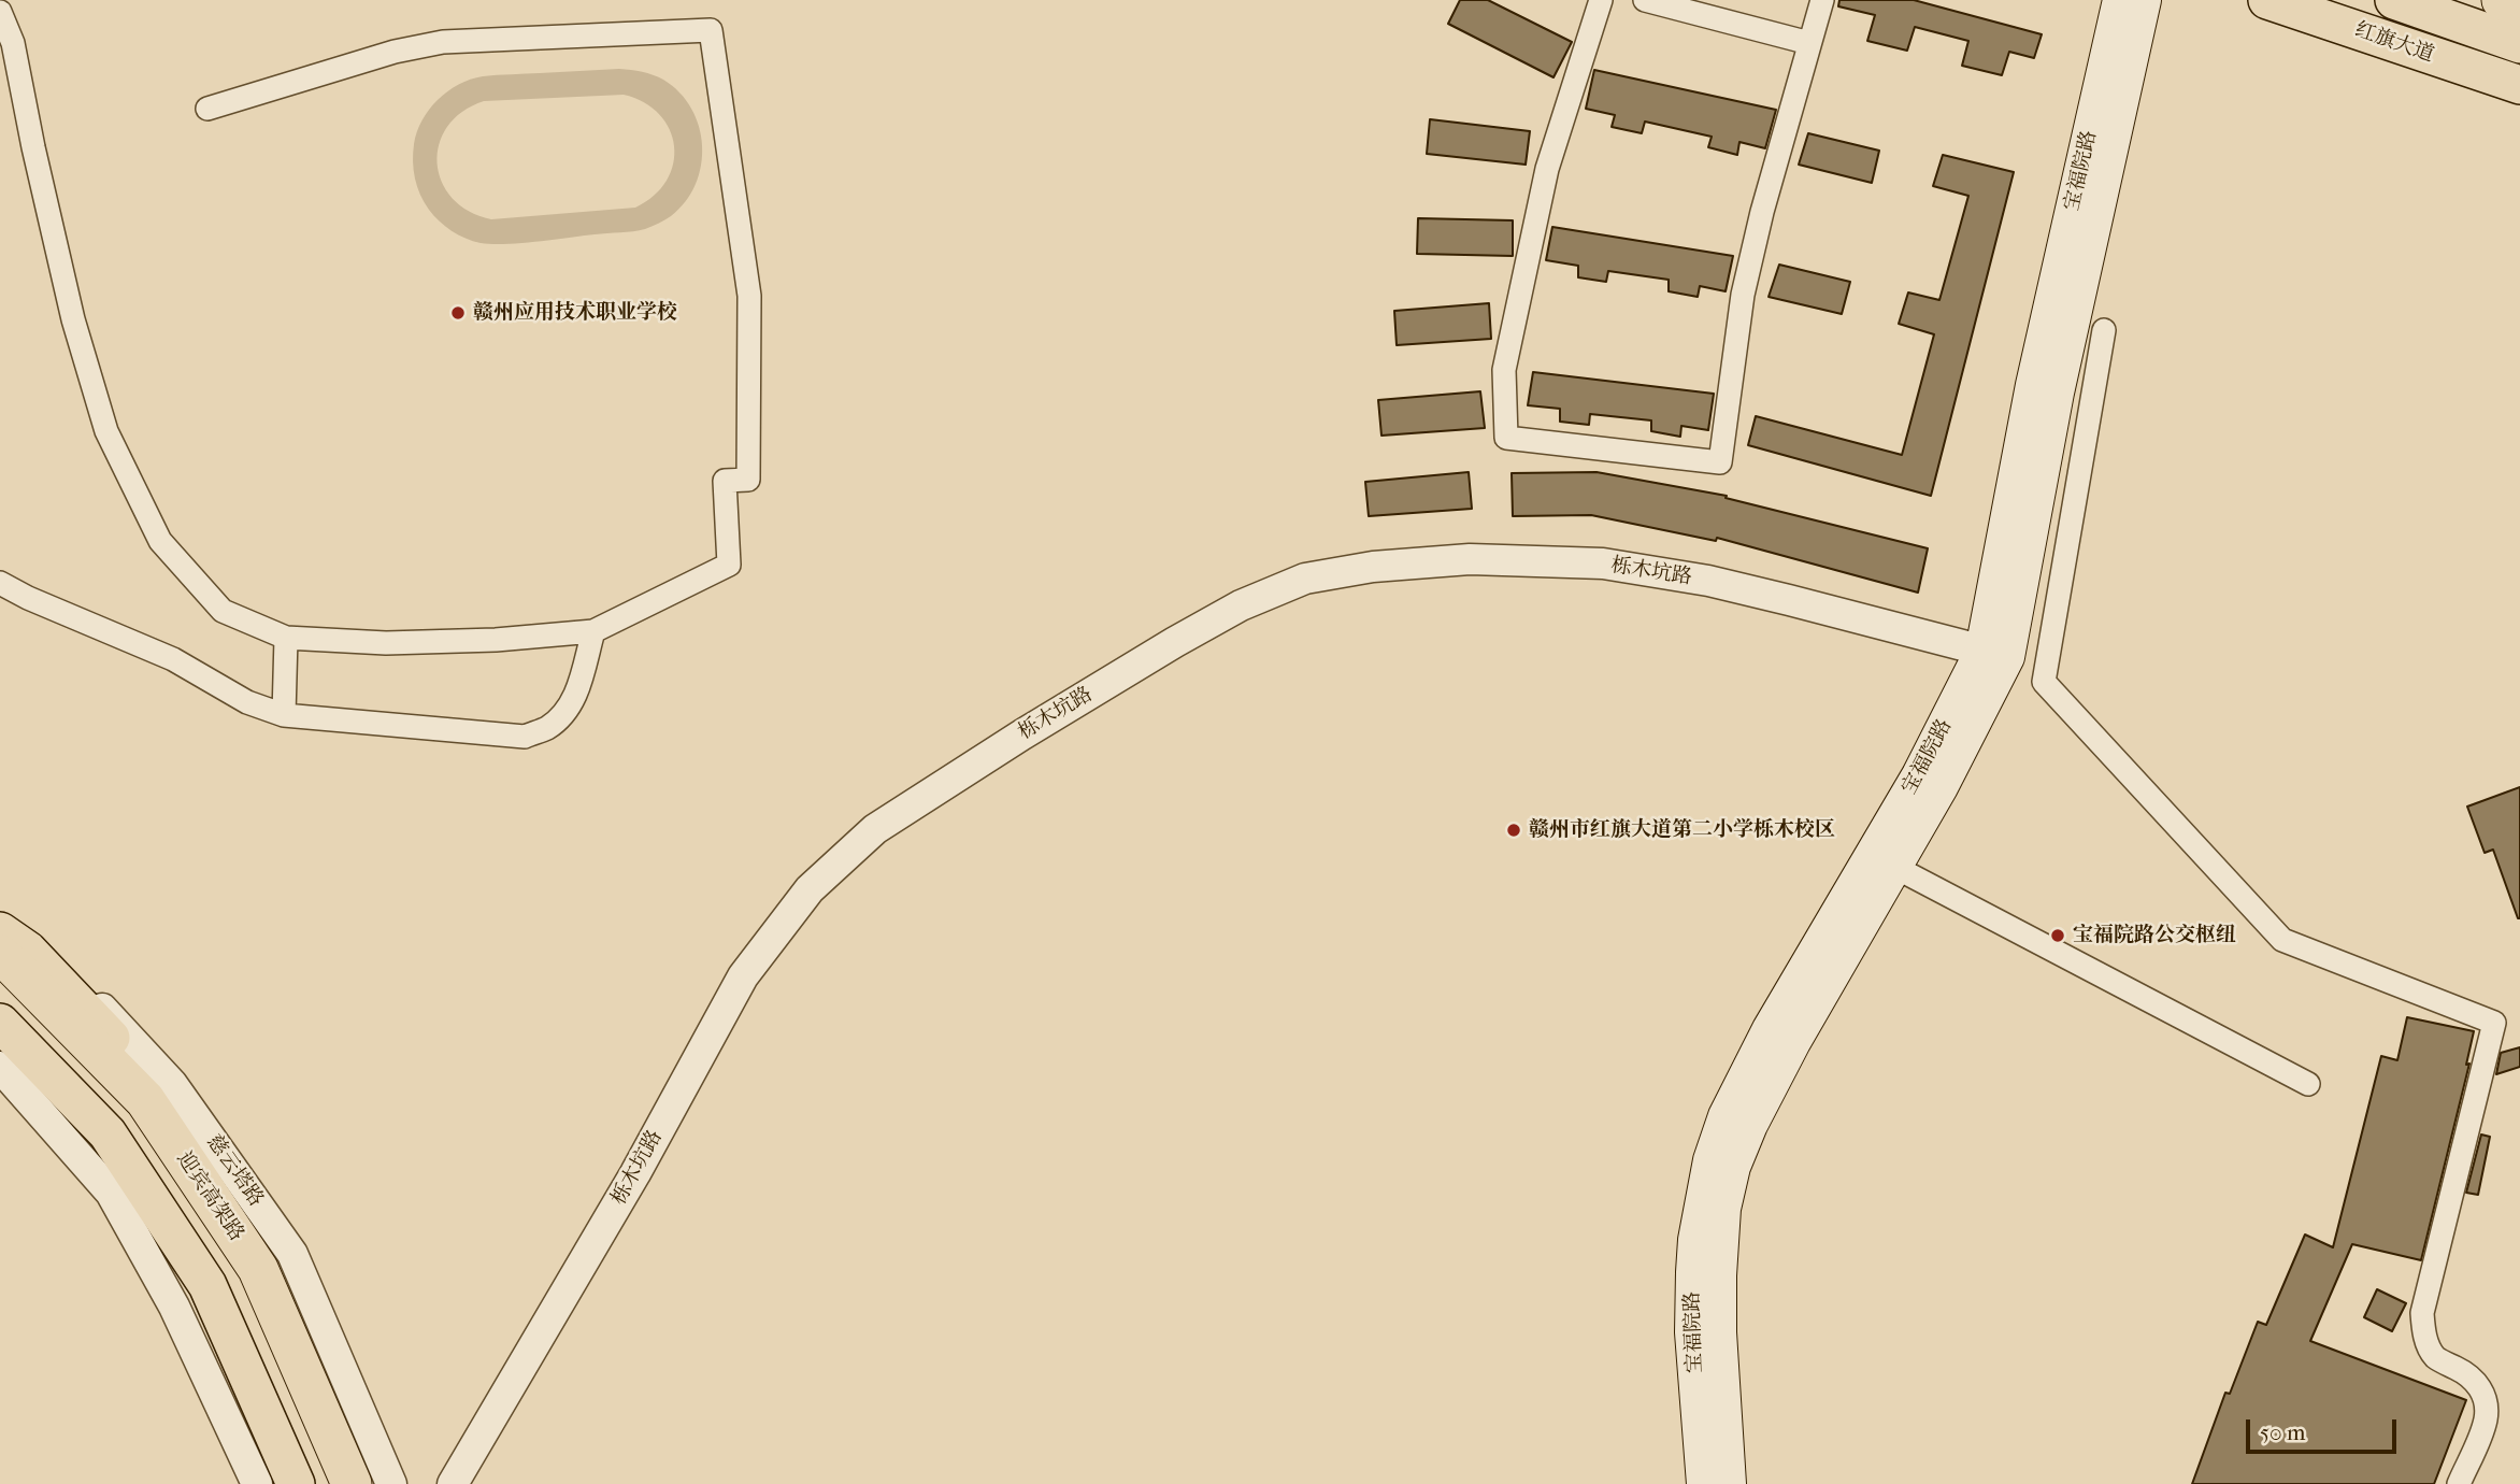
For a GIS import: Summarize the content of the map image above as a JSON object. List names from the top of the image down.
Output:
{
  "streets": {
    "highway": ["迎宾高架路"],
    "main road": ["红旗大道", "宝福院路", "慈云塔路"],
    "street": ["栎木坑路"]
  },
  "crossings": [
    ["宝福院路", "栎木坑路"],
    ["慈云塔路", "迎宾高架路"]
  ],
  "places": ["赣州应用技术职业学校", "赣州市红旗大道第二小学栎木校区", "宝福院路公交枢纽"],
  "scale_bar": "50 m"
}
